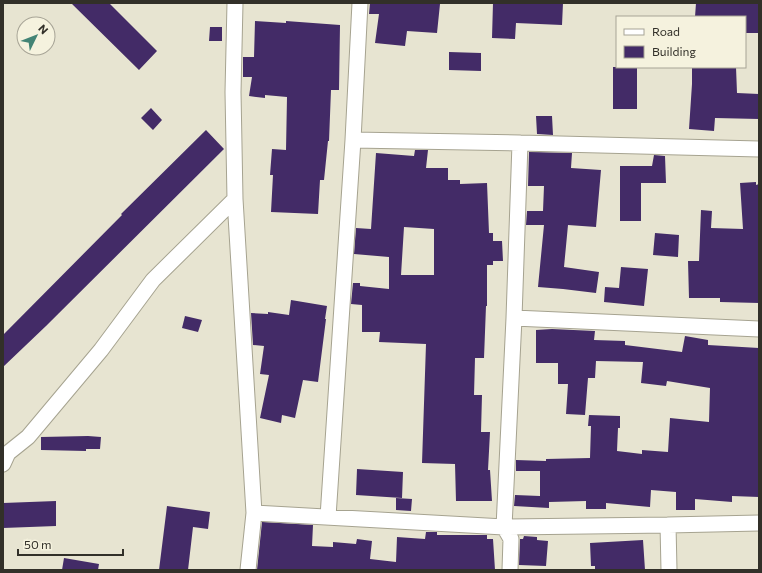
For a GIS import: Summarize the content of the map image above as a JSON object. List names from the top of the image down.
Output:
{
  "legend": ["Road", "Building"],
  "scale_bar": "50 m",
  "north": "top right"
}
